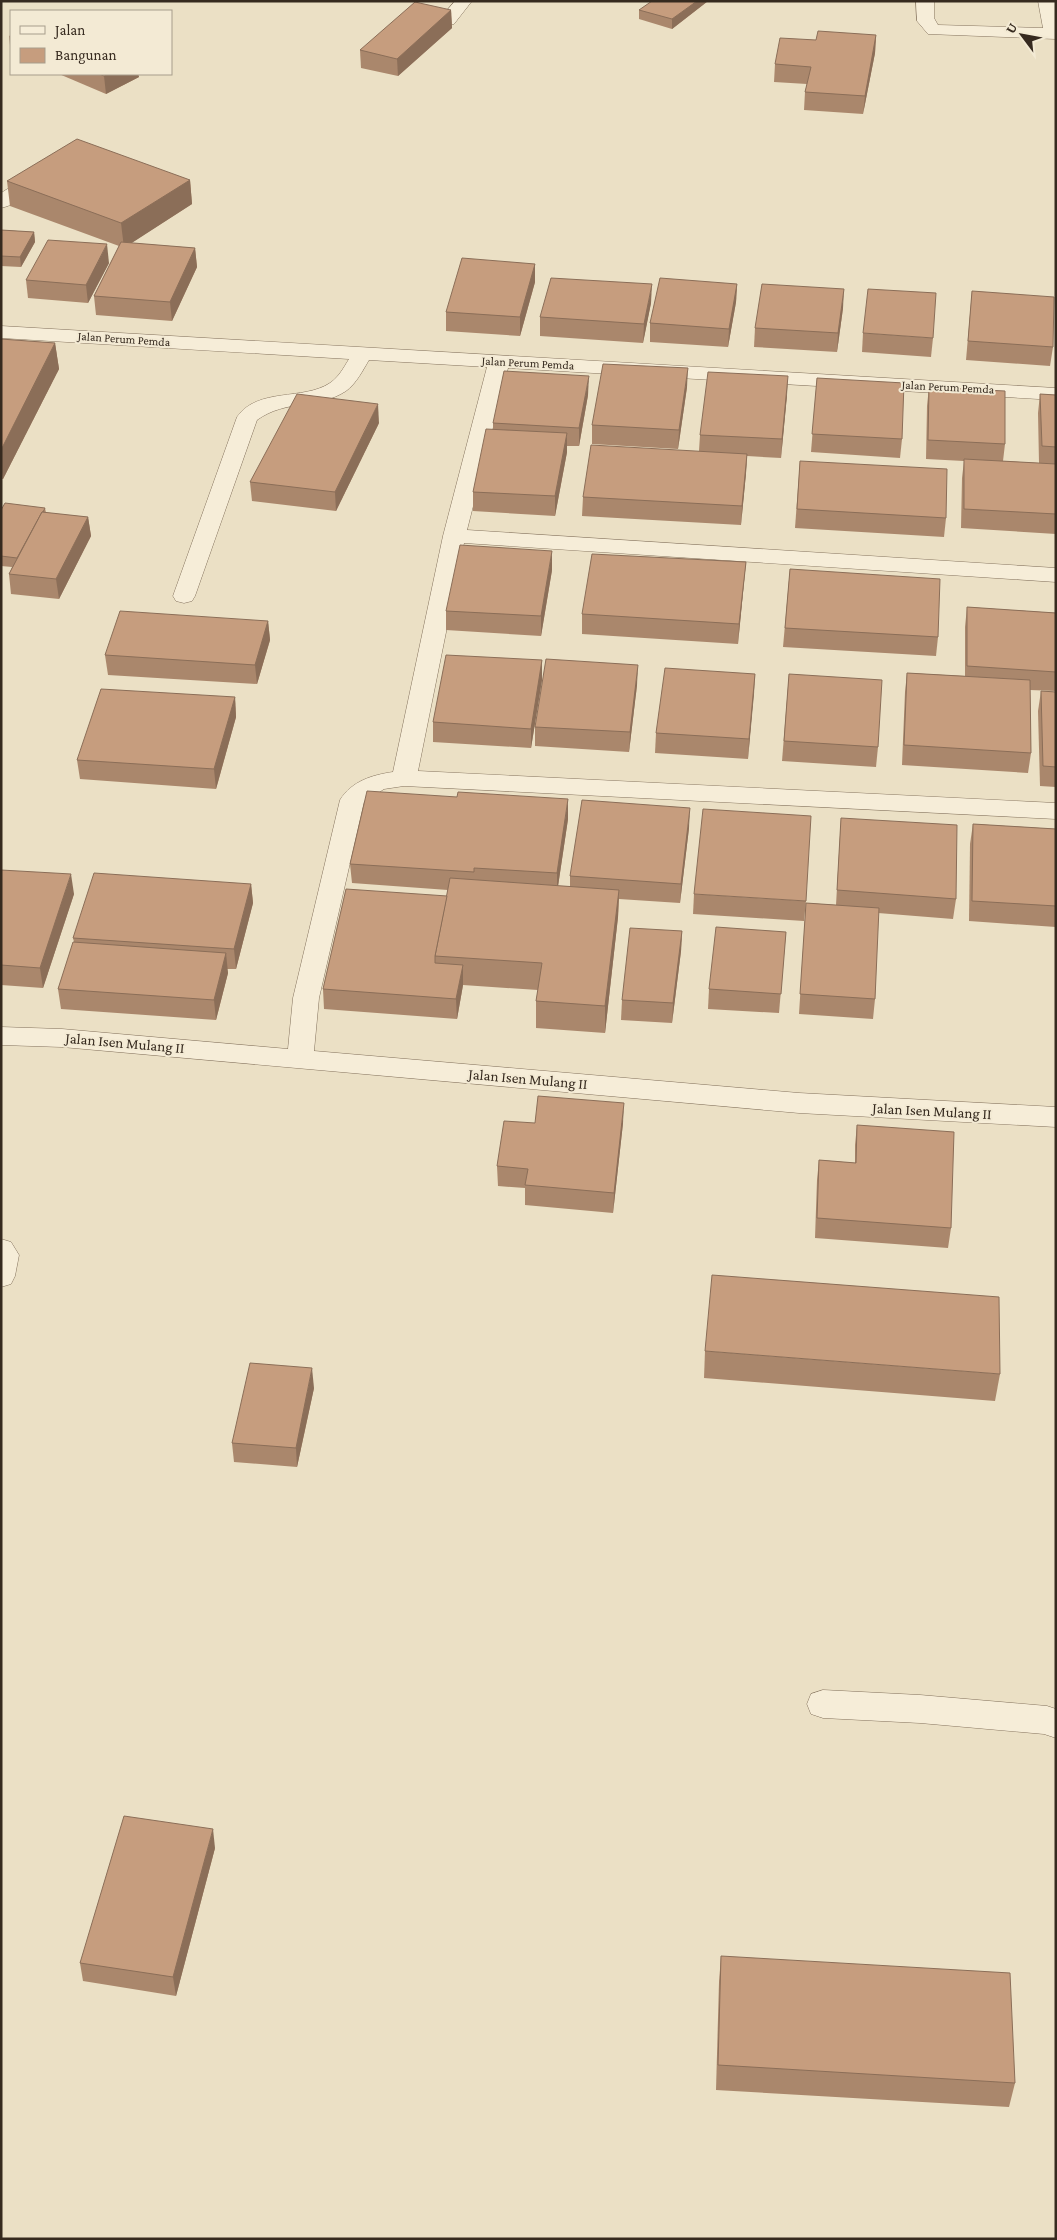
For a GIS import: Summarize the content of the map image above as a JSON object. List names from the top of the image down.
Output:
{
  "streets": {
    "street": ["Jalan Perum Pemda", "Jalan Isen Mulang II"]
  },
  "legend": ["Jalan", "Bangunan"],
  "north": "top left"
}
